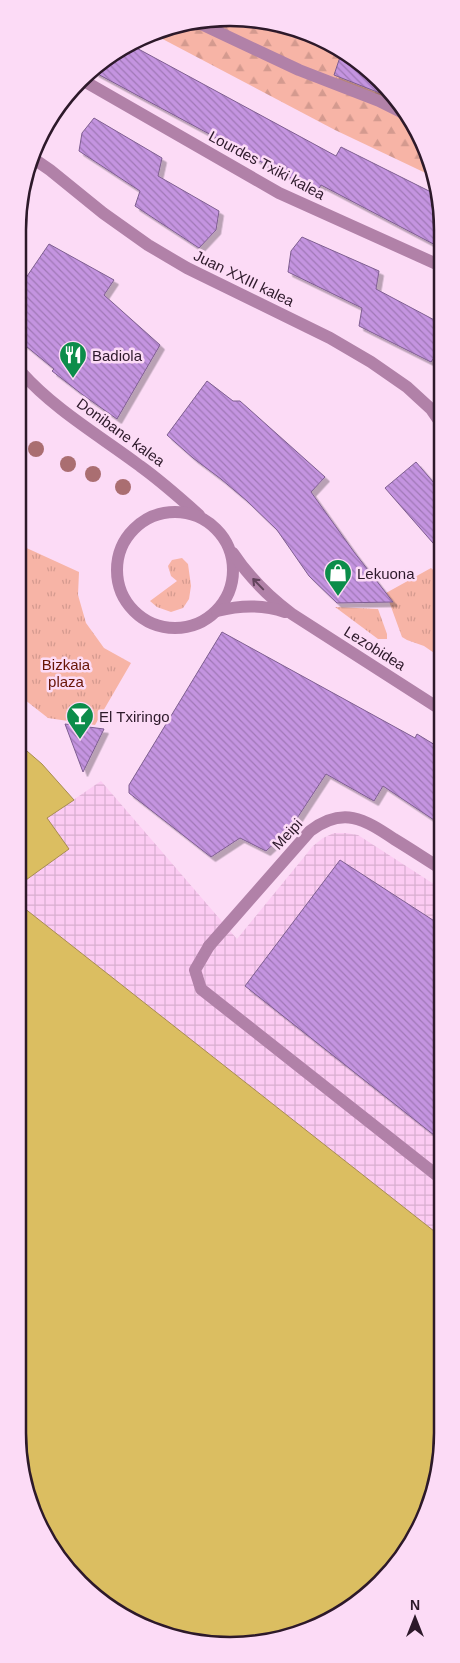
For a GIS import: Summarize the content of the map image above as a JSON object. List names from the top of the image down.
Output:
{
  "streets": {
    "street": [
      "Lourdes Txiki kalea",
      "Juan XXIII kalea",
      "Donibane kalea",
      "Lezobidea",
      "Meipi"
    ]
  },
  "crossings": [
    ["Donibane kalea", "Lezobidea"]
  ],
  "parks": ["Bizkaia plaza"],
  "places": {
    "restaurant": ["Badiola"],
    "shop": ["Lekuona"],
    "bar": ["El Txiringo"]
  },
  "north": "top"
}
